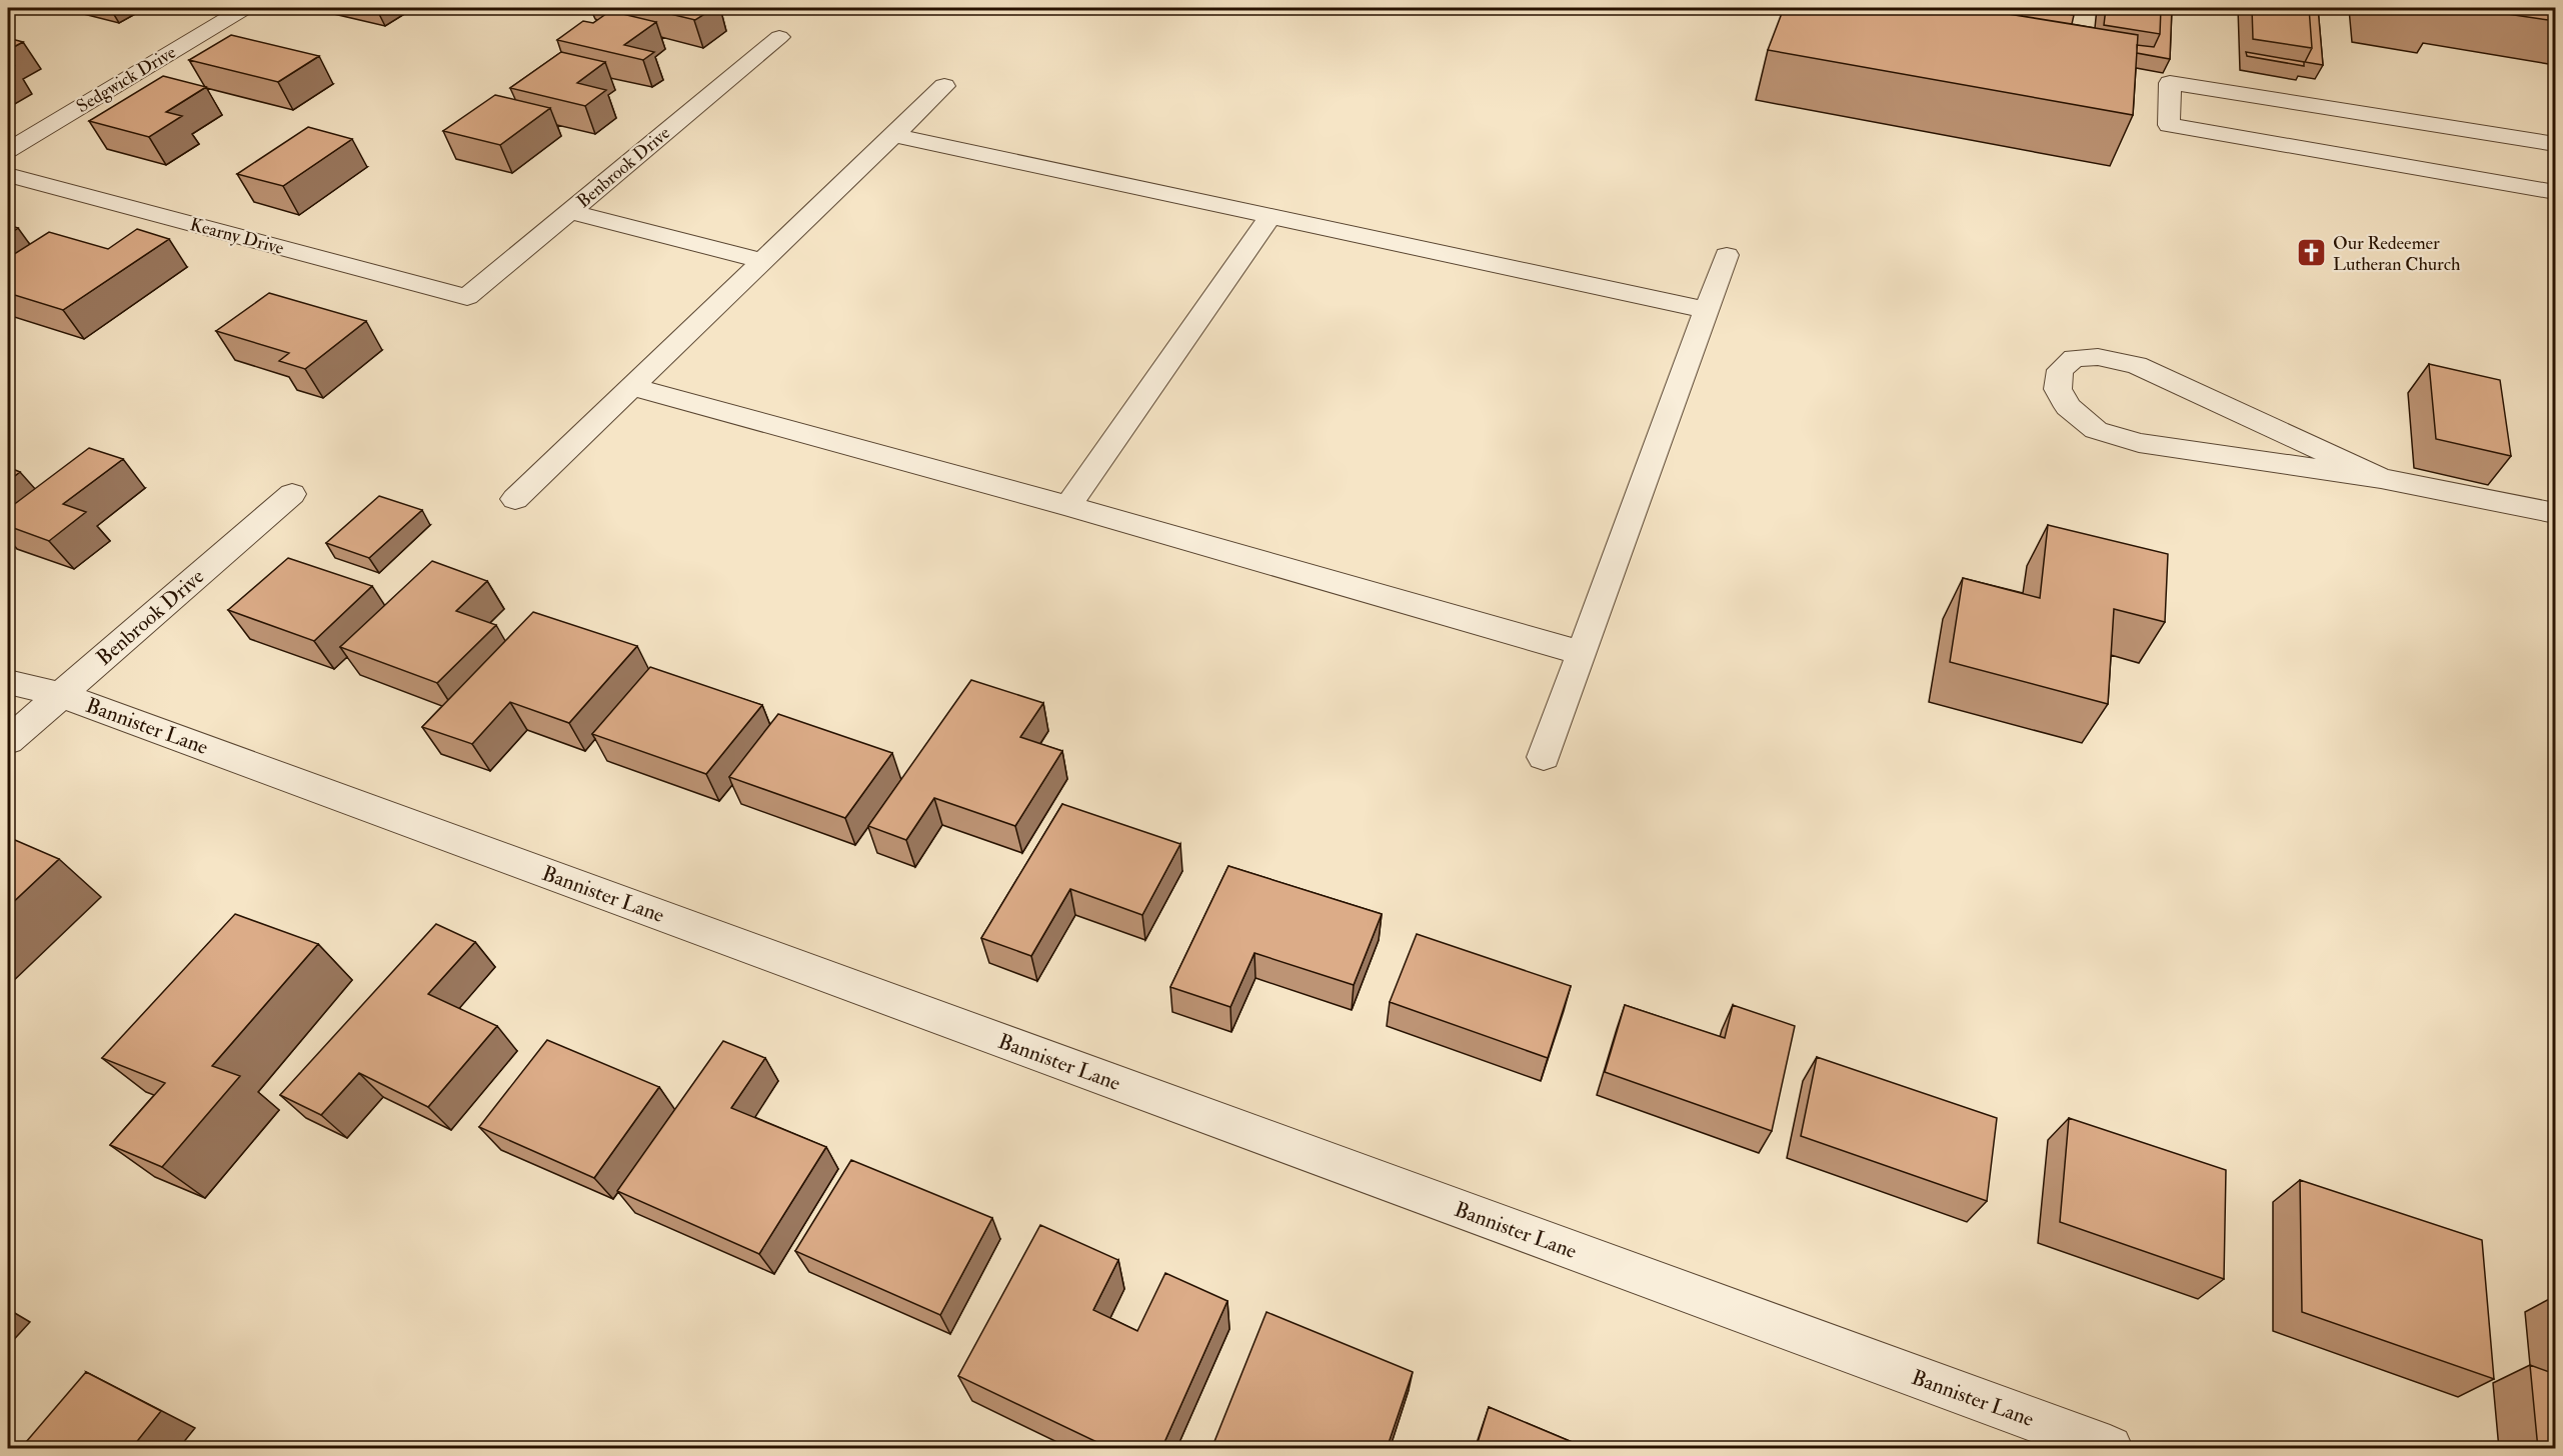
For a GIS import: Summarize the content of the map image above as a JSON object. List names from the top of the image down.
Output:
{
  "streets": {
    "street": [
      "Sedgwick Drive",
      "Benbrook Drive",
      "Kearny Drive",
      "Bannister Lane"
    ]
  },
  "crossings": [
    ["Benbrook Drive", "Kearny Drive"],
    ["Benbrook Drive", "Bannister Lane"]
  ],
  "places": {
    "church": ["Our Redeemer Lutheran Church"]
  }
}
